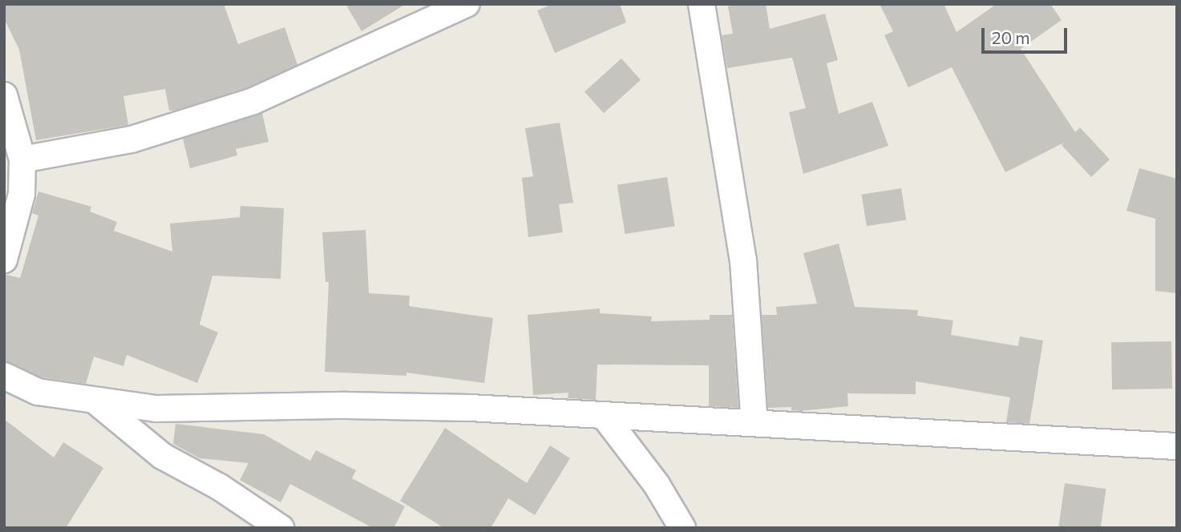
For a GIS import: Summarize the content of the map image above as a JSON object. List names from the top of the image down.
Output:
{
  "scale_bar": "20 m"
}
